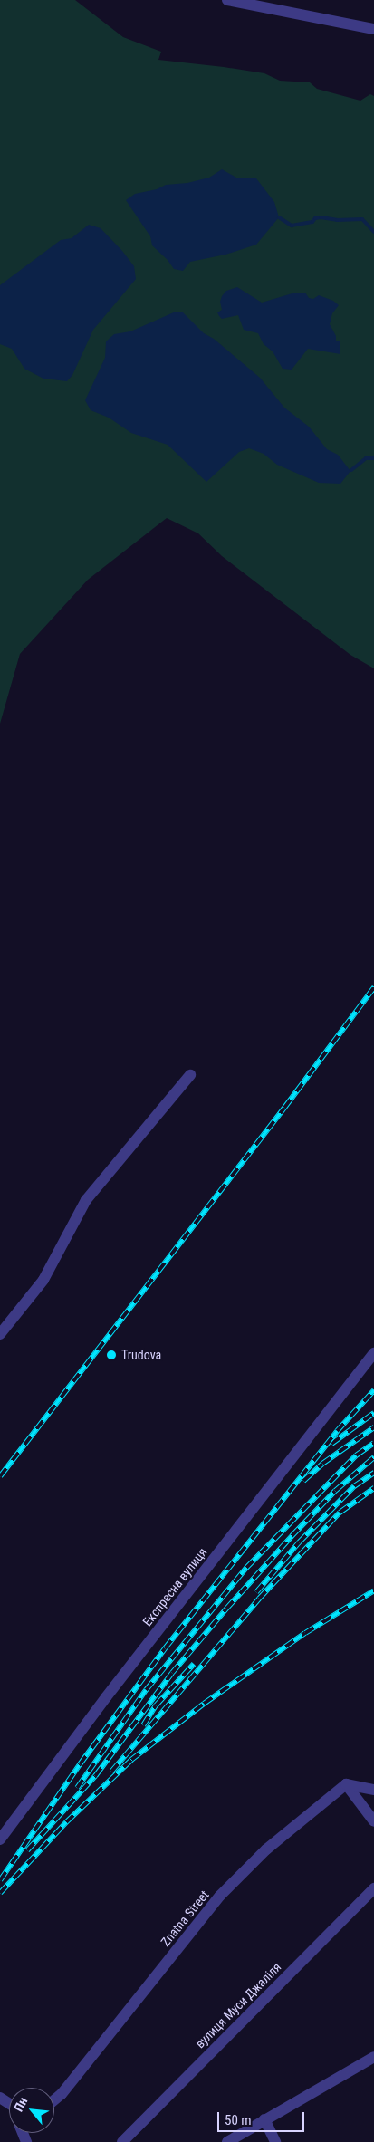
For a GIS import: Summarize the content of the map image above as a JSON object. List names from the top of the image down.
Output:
{
  "streets": {
    "street": ["Експресна вулиця", "Znatna Street", "вулиця Муси Джаліля"]
  },
  "places": ["Trudova"],
  "scale_bar": "50 m",
  "north": "top left"
}
